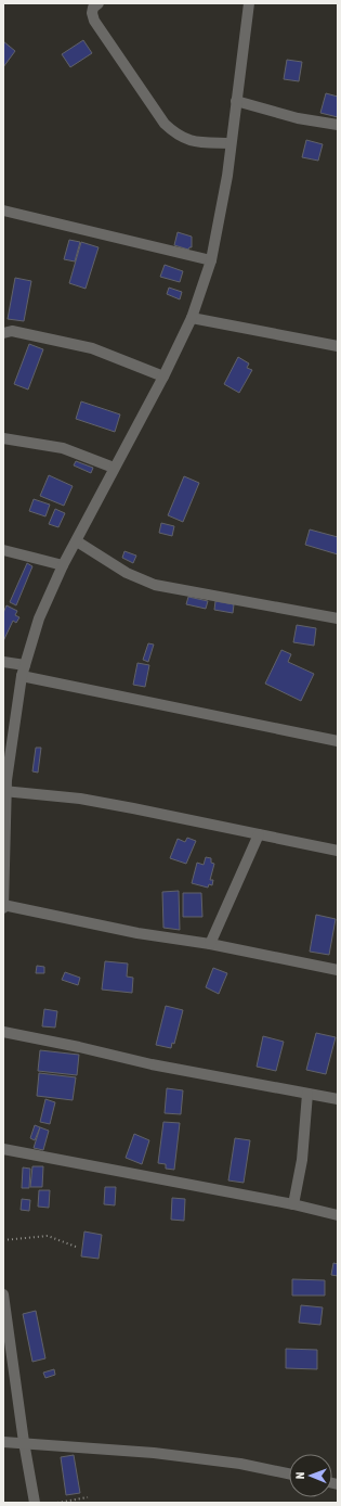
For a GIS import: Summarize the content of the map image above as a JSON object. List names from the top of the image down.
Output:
{
  "north": "left"
}
